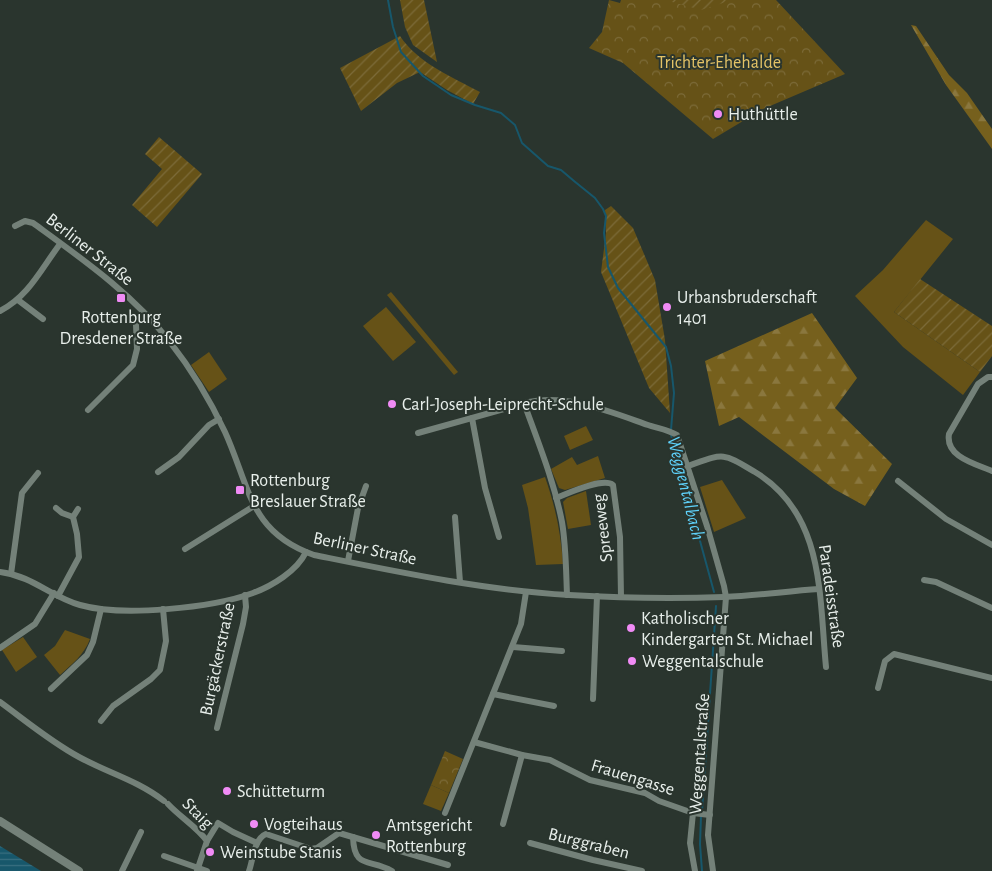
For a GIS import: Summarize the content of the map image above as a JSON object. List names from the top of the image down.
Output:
{
  "streets": {
    "street": [
      "Berliner Straße",
      "Spreeweg",
      "Paradeisstraße",
      "Burgäckerstraße",
      "Weggentalstraße",
      "Frauengasse",
      "Staig",
      "Burggraben"
    ]
  },
  "crossings": [
    ["Berliner Straße", "Spreeweg"],
    ["Berliner Straße", "Paradeisstraße"],
    ["Berliner Straße", "Weggentalstraße"],
    ["Paradeisstraße", "Weggentalstraße"],
    ["Weggentalstraße", "Frauengasse"]
  ],
  "water": ["Weggentalbach"],
  "parks": ["Trichter-Ehehalde"],
  "places": {
    "other": [
      "Huthüttle",
      "Urbansbruderschaft 1401",
      "Carl-Joseph-Leiprecht-Schule",
      "Katholischer Kindergarten St. Michael",
      "Weggentalschule",
      "Schütteturm",
      "Vogteihaus",
      "Amtsgericht Rottenburg",
      "Weinstube Stanis"
    ],
    "transit": ["Rottenburg Dresdener Straße", "Rottenburg Breslauer Straße"]
  }
}
